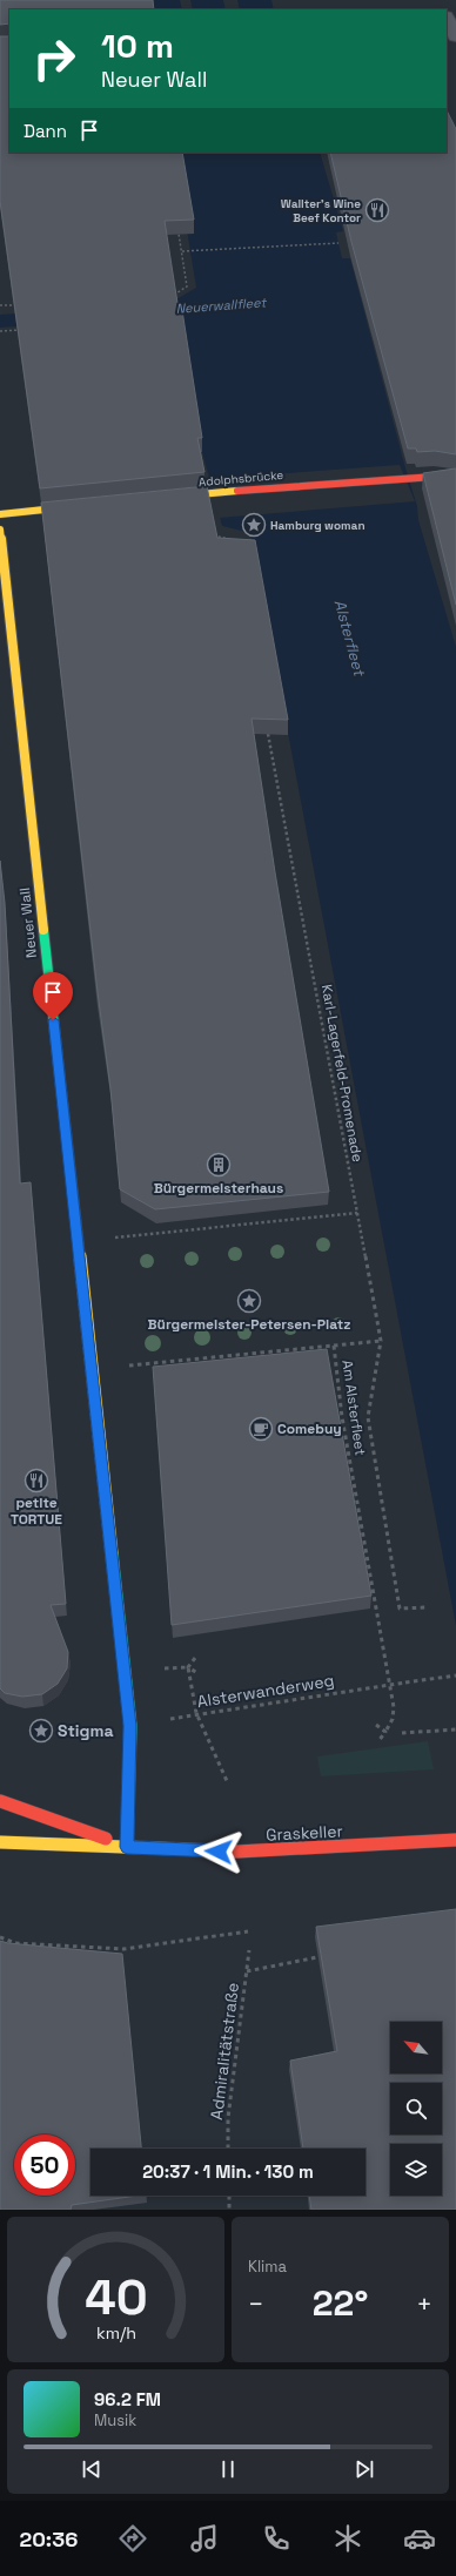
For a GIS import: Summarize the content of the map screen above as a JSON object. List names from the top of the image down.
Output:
{
  "streets": {
    "street": ["Adolphsbrücke", "Neuer Wall", "Graskeller"],
    "path": [
      "Karl-Lagerfeld-Promenade",
      "Am Alsterfleet",
      "Alsterwanderweg",
      "Admiralitätstraße"
    ]
  },
  "crossings": [
    ["Neuer Wall", "Am Alsterfleet"],
    ["Neuer Wall", "Alsterwanderweg"],
    ["Neuer Wall", "Graskeller"],
    ["Karl-Lagerfeld-Promenade", "Am Alsterfleet"],
    ["Am Alsterfleet", "Alsterwanderweg"]
  ],
  "water": ["Neuerwallfleet", "Alsterfleet"],
  "places": {
    "restaurant": ["Wallter's Wine Beef Kontor", "petite TORTUE"],
    "place": ["Hamburg woman", "Bürgermeister-Petersen-Platz", "Stigma"],
    "building": ["Bürgermeisterhaus"],
    "cafe": ["Comebuy"]
  },
  "north": "top left",
  "page": {
    "turn": ["10 m", "Neuer Wall"],
    "then": "Dann",
    "limit": "50",
    "trip": "20:37 · 1 Min. · 130 m",
    "tile": "Klima",
    "heat": ["−", "22°", "+"],
    "song": ["96.2 FM", "Musik"],
    "tabs": "20:36",
    "gauge": ["40", "km/h"]
  }
}
